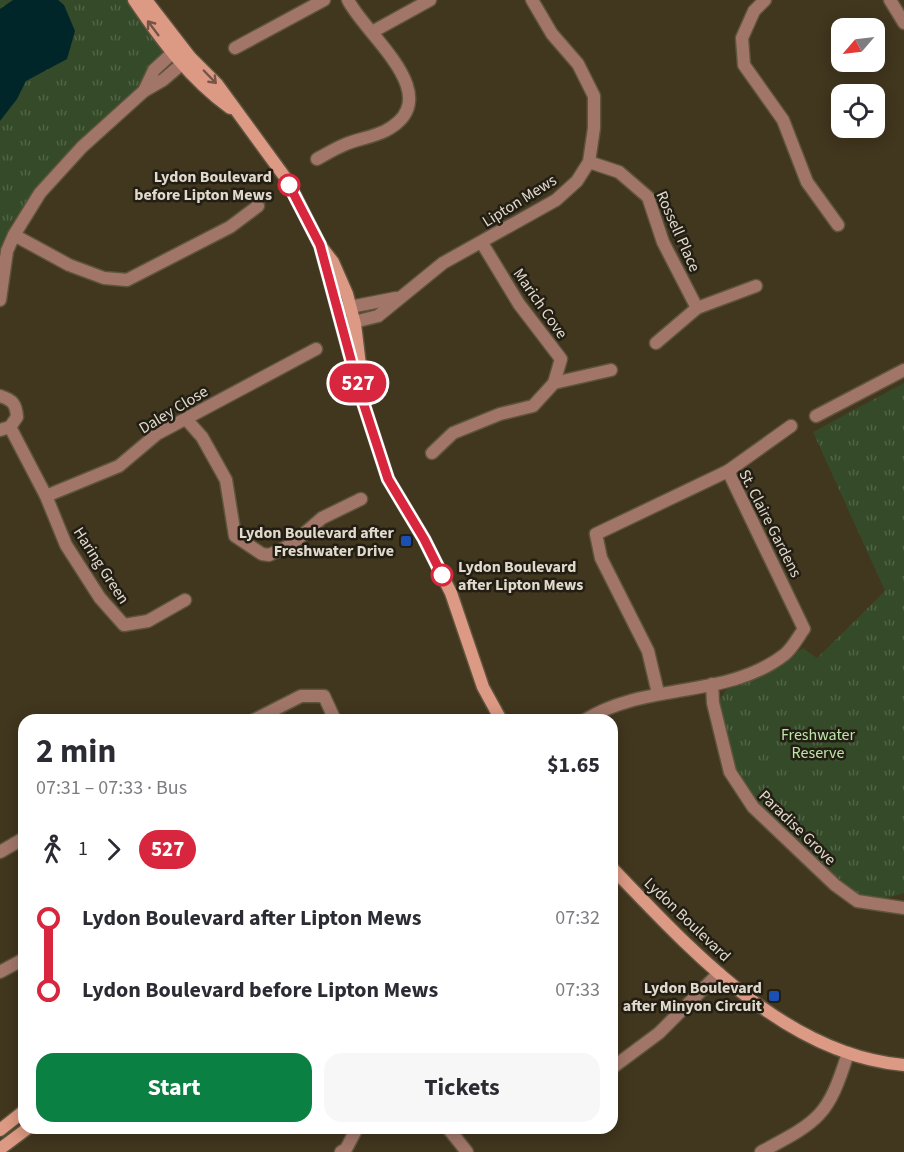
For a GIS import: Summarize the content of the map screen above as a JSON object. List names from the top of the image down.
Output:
{
  "streets": {
    "street": [
      "Lipton Mews",
      "Rossell Place",
      "Marich Cove",
      "Daley Close",
      "St. Claire Gardens",
      "Haring Green",
      "Paradise Grove",
      "Lydon Boulevard"
    ]
  },
  "crossings": [
    ["Lipton Mews", "Rossell Place"],
    ["Lipton Mews", "Marich Cove"],
    ["Daley Close", "Haring Green"],
    ["St. Claire Gardens", "Paradise Grove"]
  ],
  "parks": ["Freshwater Reserve"],
  "places": {
    "other": ["Lydon Boulevard before Lipton Mews", "Lydon Boulevard after Lipton Mews"],
    "transit": ["Lydon Boulevard after Freshwater Drive", "Lydon Boulevard after Minyon Circuit"]
  },
  "lines": ["bus line 527"],
  "north": "bottom left",
  "page": {
    "on_map": "527",
    "heading": ["2 min", "07:31 – 07:33 · Bus", "$1.65"],
    "legs": ["1", "527"],
    "list": [
      {
        "name": "Lydon Boulevard after Lipton Mews",
        "value": "07:32"
      },
      {
        "name": "Lydon Boulevard before Lipton Mews",
        "value": "07:33"
      }
    ],
    "buttons": ["Start", "Tickets"]
  }
}
